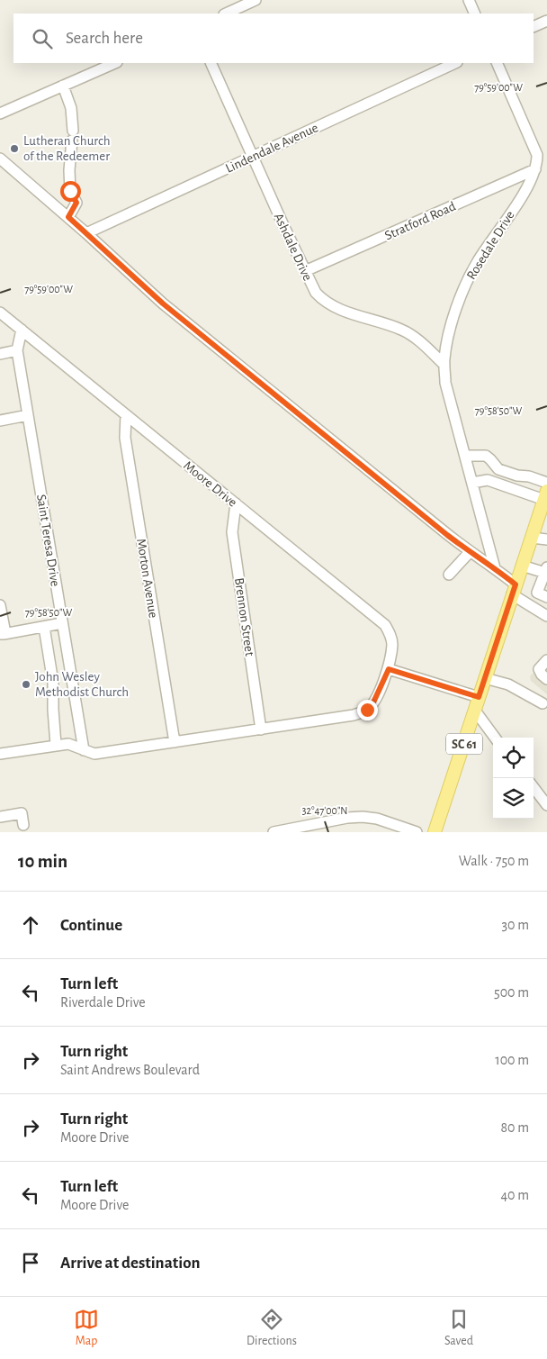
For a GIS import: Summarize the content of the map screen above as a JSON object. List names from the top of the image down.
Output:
{
  "streets": {
    "main road": ["SC 61"],
    "street": [
      "Lindendale Avenue",
      "Stratford Road",
      "Rosedale Drive",
      "Ashdale Drive",
      "Moore Drive",
      "Saint Teresa Drive",
      "Morton Avenue",
      "Brennon Street"
    ]
  },
  "crossings": [
    ["Lindendale Avenue", "Ashdale Drive"],
    ["Stratford Road", "Rosedale Drive"],
    ["Stratford Road", "Ashdale Drive"],
    ["Rosedale Drive", "Ashdale Drive"],
    ["Moore Drive", "Saint Teresa Drive"],
    ["Moore Drive", "Morton Avenue"],
    ["Moore Drive", "Brennon Street"]
  ],
  "places": ["Lutheran Church of the Redeemer", "John Wesley Methodist Church"],
  "page": {
    "search": "Search here",
    "heading": ["10 min", "Walk · 750 m"],
    "list": [
      ["Continue", "30 m"],
      ["Turn left", "Riverdale Drive", "500 m"],
      ["Turn right", "Saint Andrews Boulevard", "100 m"],
      ["Turn right", "Moore Drive", "80 m"],
      ["Turn left", "Moore Drive", "40 m"],
      "Arrive at destination"
    ],
    "nav": ["Map", "Directions", "Saved"]
  },
  "coordinates": ["79°59'00\"W", "79°58'50\"W", "32°47'00\"N"]
}
